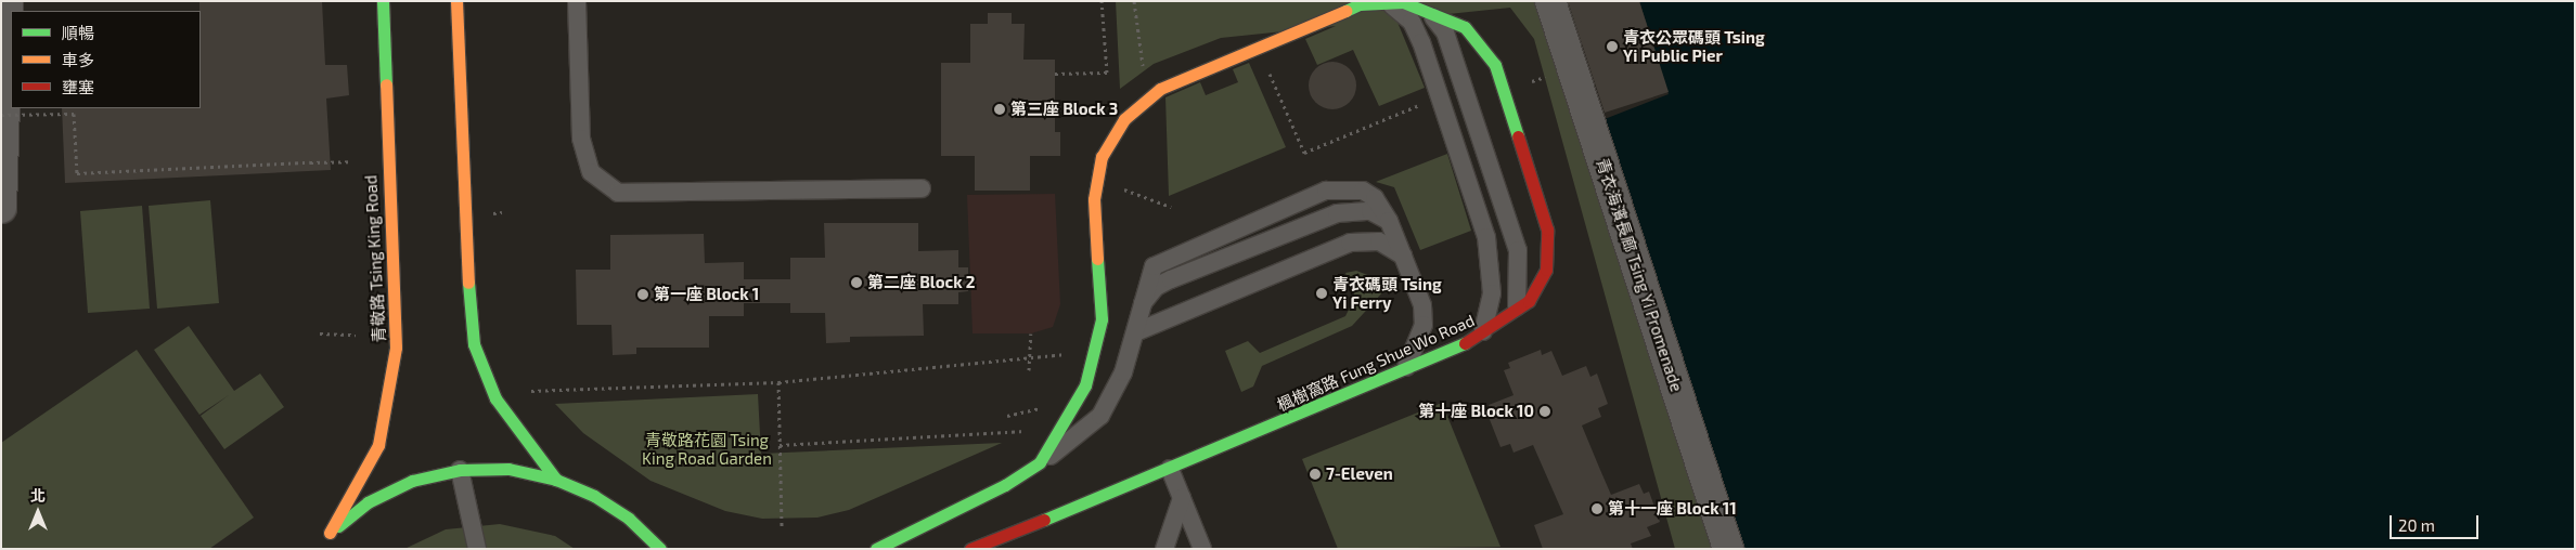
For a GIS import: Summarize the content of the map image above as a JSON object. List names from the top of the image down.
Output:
{
  "streets": {
    "street": ["青敬路 Tsing King Road", "青衣海濱長廊 Tsing Yi Promenade", "楓樹窩路 Fung Shue Wo Road"]
  },
  "parks": ["青敬路花園 Tsing King Road Garden"],
  "places": [
    "青衣公眾碼頭 Tsing Yi Public Pier",
    "第三座 Block 3",
    "第二座 Block 2",
    "青衣碼頭 Tsing Yi Ferry",
    "第一座 Block 1",
    "第十座 Block 10",
    "7-Eleven",
    "第十一座 Block 11"
  ],
  "legend": ["順暢", "車多", "壅塞"],
  "scale_bar": "20 m",
  "north": "top"
}
